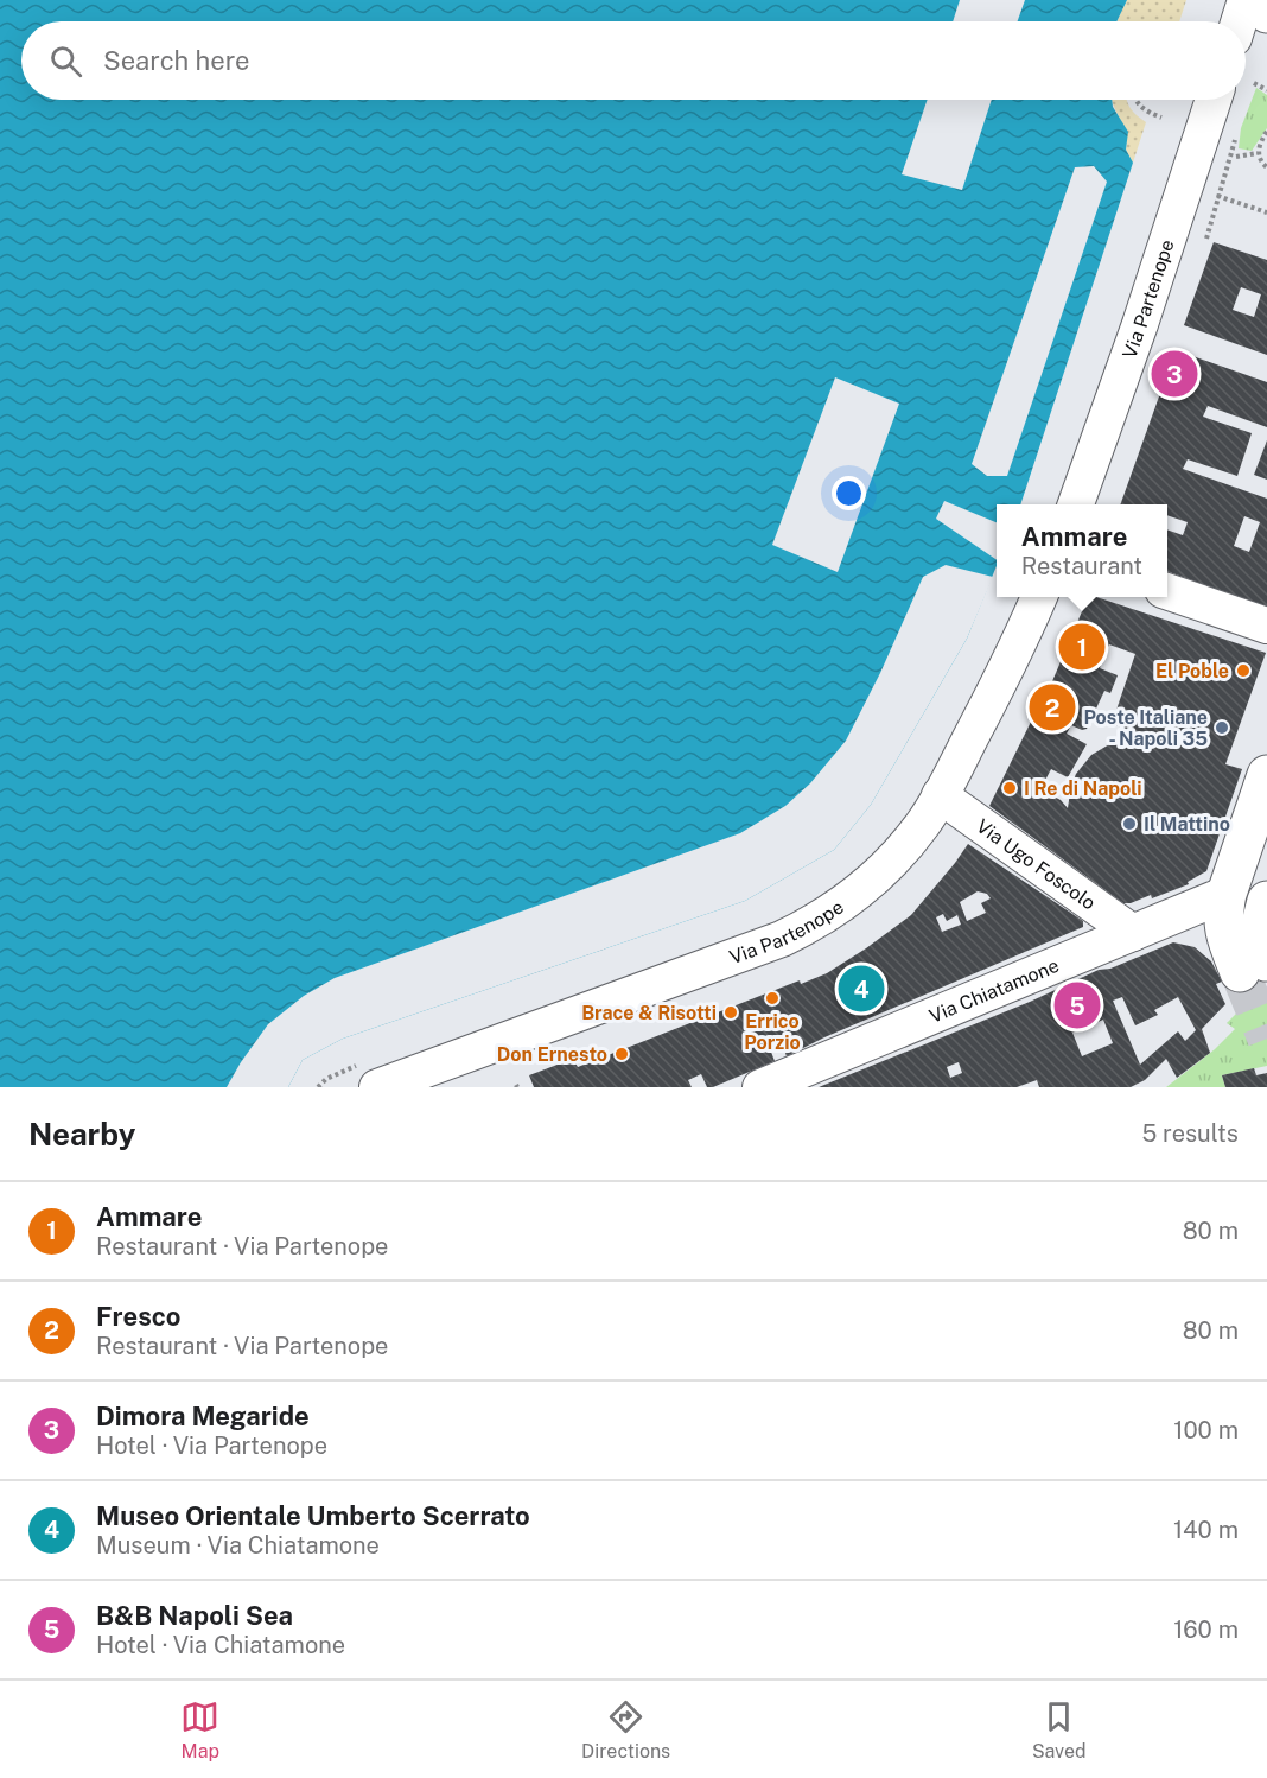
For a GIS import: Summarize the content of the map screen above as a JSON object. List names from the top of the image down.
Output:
{
  "streets": {
    "street": ["Via Partenope", "Via Ugo Foscolo", "Via Chiatamone"]
  },
  "crossings": [
    ["Via Partenope", "Via Ugo Foscolo"],
    ["Via Ugo Foscolo", "Via Chiatamone"]
  ],
  "places": [
    "El Poble",
    "Poste Italiane - Napoli 35",
    "I Re di Napoli",
    "Il Mattino",
    "Errico Porzio",
    "Brace & Risotti",
    "Don Ernesto"
  ],
  "page": {
    "search": "Search here",
    "pins": [
      "3",
      "1",
      "2",
      "4",
      "5"
    ],
    "popup": ["Ammare", "Restaurant"],
    "heading": ["Nearby", "5 results"],
    "list": [
      {
        "mark": "1",
        "name": "Ammare",
        "note": "Restaurant · Via Partenope",
        "value": "80 m"
      },
      {
        "mark": "2",
        "name": "Fresco",
        "note": "Restaurant · Via Partenope",
        "value": "80 m"
      },
      {
        "mark": "3",
        "name": "Dimora Megaride",
        "note": "Hotel · Via Partenope",
        "value": "100 m"
      },
      {
        "mark": "4",
        "name": "Museo Orientale Umberto Scerrato",
        "note": "Museum · Via Chiatamone",
        "value": "140 m"
      },
      {
        "mark": "5",
        "name": "B&B Napoli Sea",
        "note": "Hotel · Via Chiatamone",
        "value": "160 m"
      }
    ],
    "nav": ["Map", "Directions", "Saved"]
  }
}
